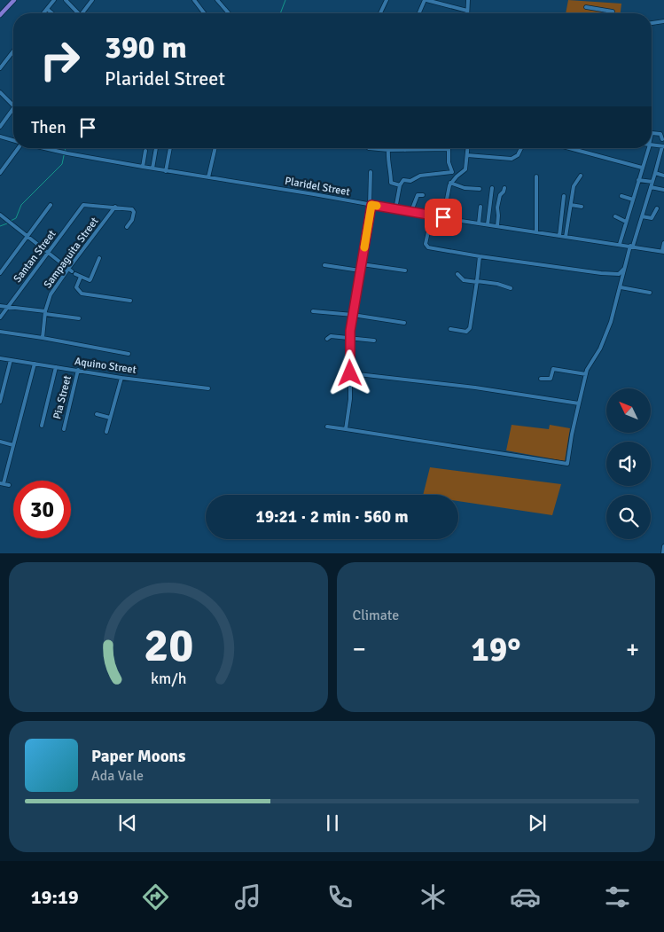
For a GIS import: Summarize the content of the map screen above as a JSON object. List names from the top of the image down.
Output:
{
  "streets": {
    "street": [
      "Plaridel Street",
      "Sampaguita Street",
      "Santan Street",
      "Aquino Street",
      "Pia Street"
    ]
  },
  "crossings": [
    ["Sampaguita Street", "Santan Street"],
    ["Aquino Street", "Pia Street"]
  ],
  "north": "top left",
  "page": {
    "turn": ["390 m", "Plaridel Street"],
    "then": "Then",
    "limit": "30",
    "trip": "19:21 · 2 min · 560 m",
    "tile": "Climate",
    "heat": ["−", "19°", "+"],
    "song": ["Paper Moons", "Ada Vale"],
    "tabs": "19:19",
    "gauge": ["20", "km/h"]
  }
}
